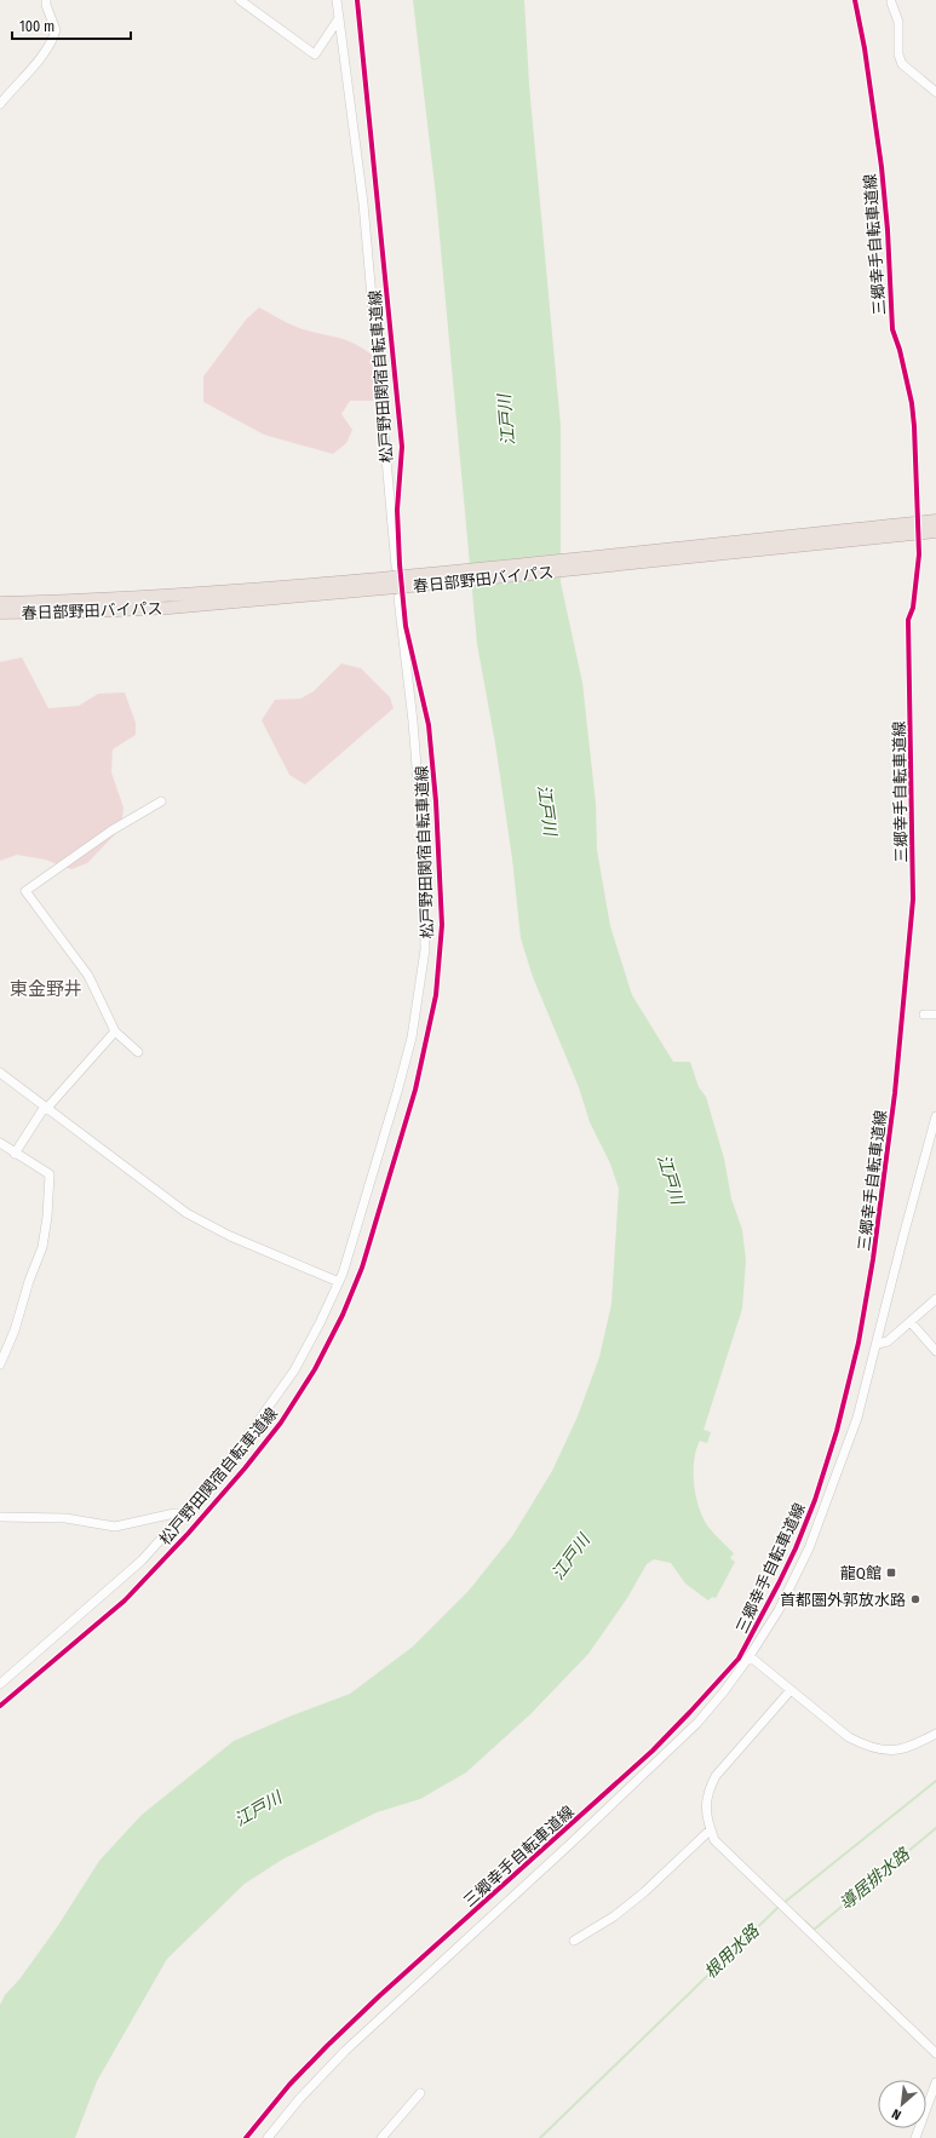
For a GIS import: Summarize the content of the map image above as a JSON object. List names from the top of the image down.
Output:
{
  "streets": {
    "highway": ["春日部野田バイパス"],
    "cycle path": ["三郷幸手自転車道線", "松戸野田関宿自転車道線"]
  },
  "districts": ["東金野井"],
  "water": ["江戸川", "導居排水路", "根用水路"],
  "places": {
    "transit": ["龍Q館"],
    "other": ["首都圏外郭放水路"]
  },
  "scale_bar": "100 m",
  "north": "bottom left"
}
